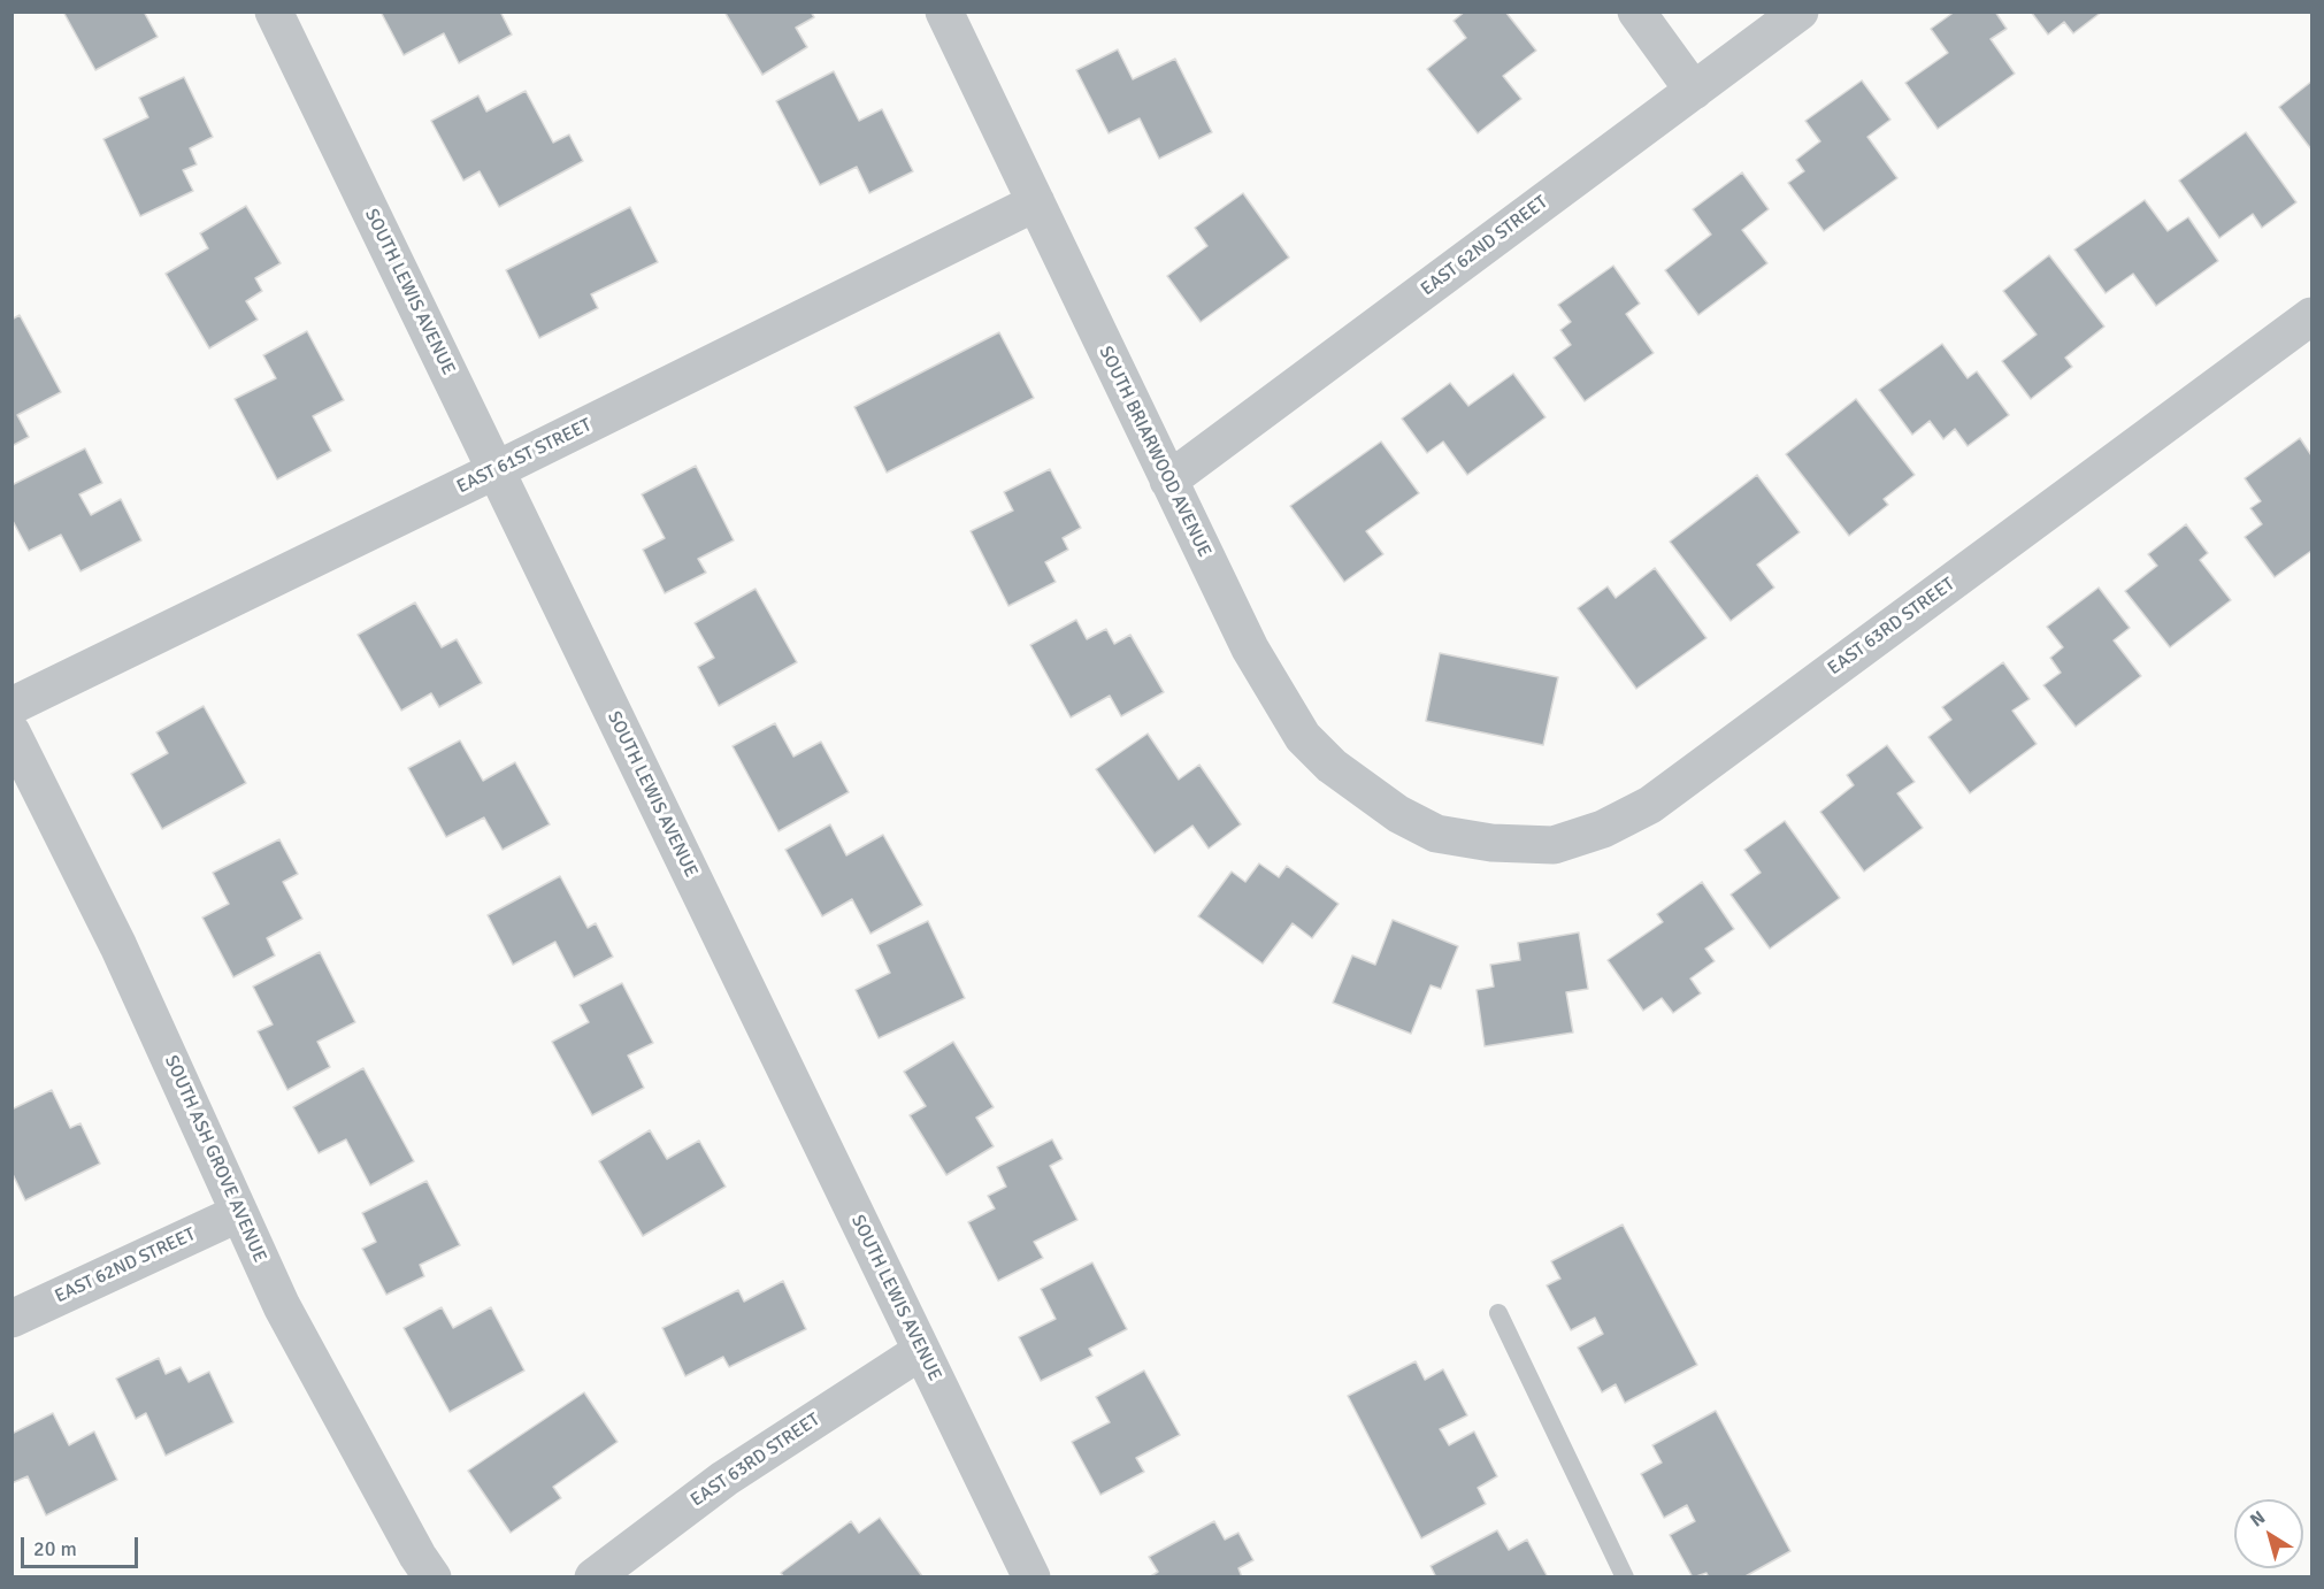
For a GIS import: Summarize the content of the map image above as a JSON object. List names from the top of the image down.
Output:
{
  "streets": {
    "street": [
      "EAST 62ND STREET",
      "SOUTH LEWIS AVENUE",
      "SOUTH BRIARWOOD AVENUE",
      "EAST 61ST STREET",
      "EAST 63RD STREET",
      "SOUTH ASH GROVE AVENUE"
    ]
  },
  "crossings": [
    ["EAST 62ND STREET", "SOUTH BRIARWOOD AVENUE"],
    ["EAST 62ND STREET", "SOUTH ASH GROVE AVENUE"],
    ["SOUTH LEWIS AVENUE", "EAST 61ST STREET"],
    ["SOUTH LEWIS AVENUE", "EAST 63RD STREET"],
    ["SOUTH BRIARWOOD AVENUE", "EAST 61ST STREET"],
    ["SOUTH BRIARWOOD AVENUE", "EAST 63RD STREET"]
  ],
  "scale_bar": "20 m",
  "north": "top left"
}
